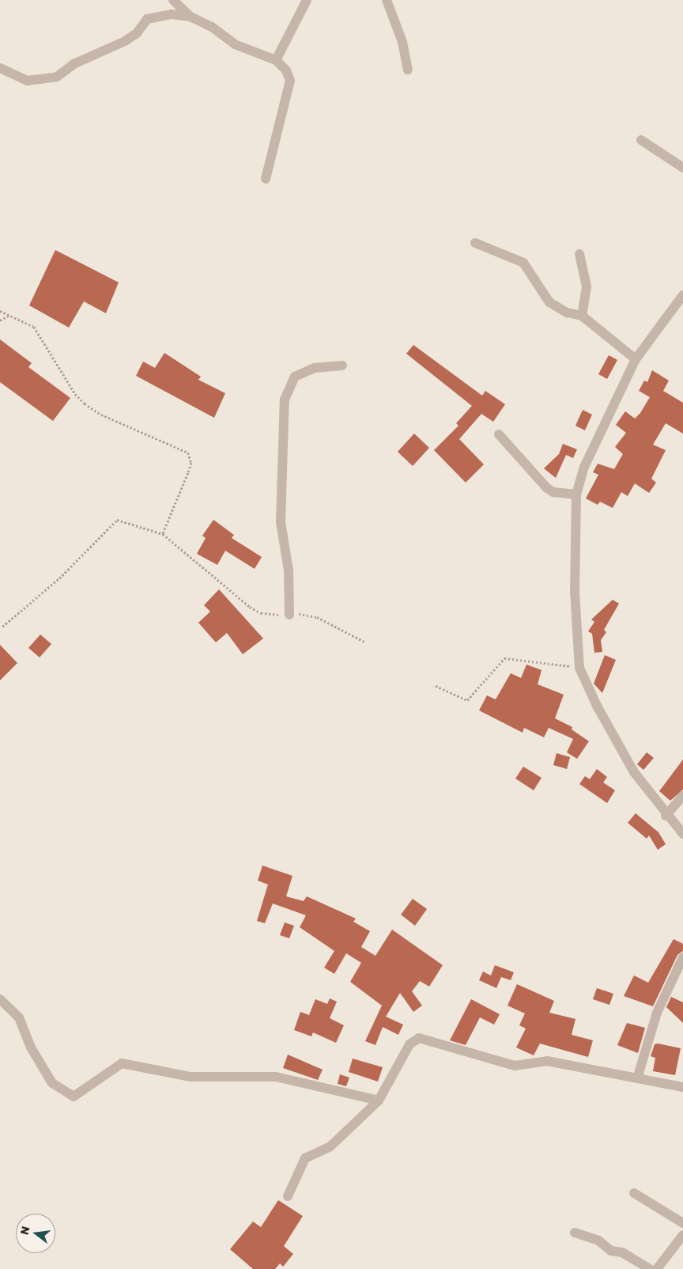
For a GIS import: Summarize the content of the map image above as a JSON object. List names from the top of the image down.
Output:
{
  "north": "left"
}
